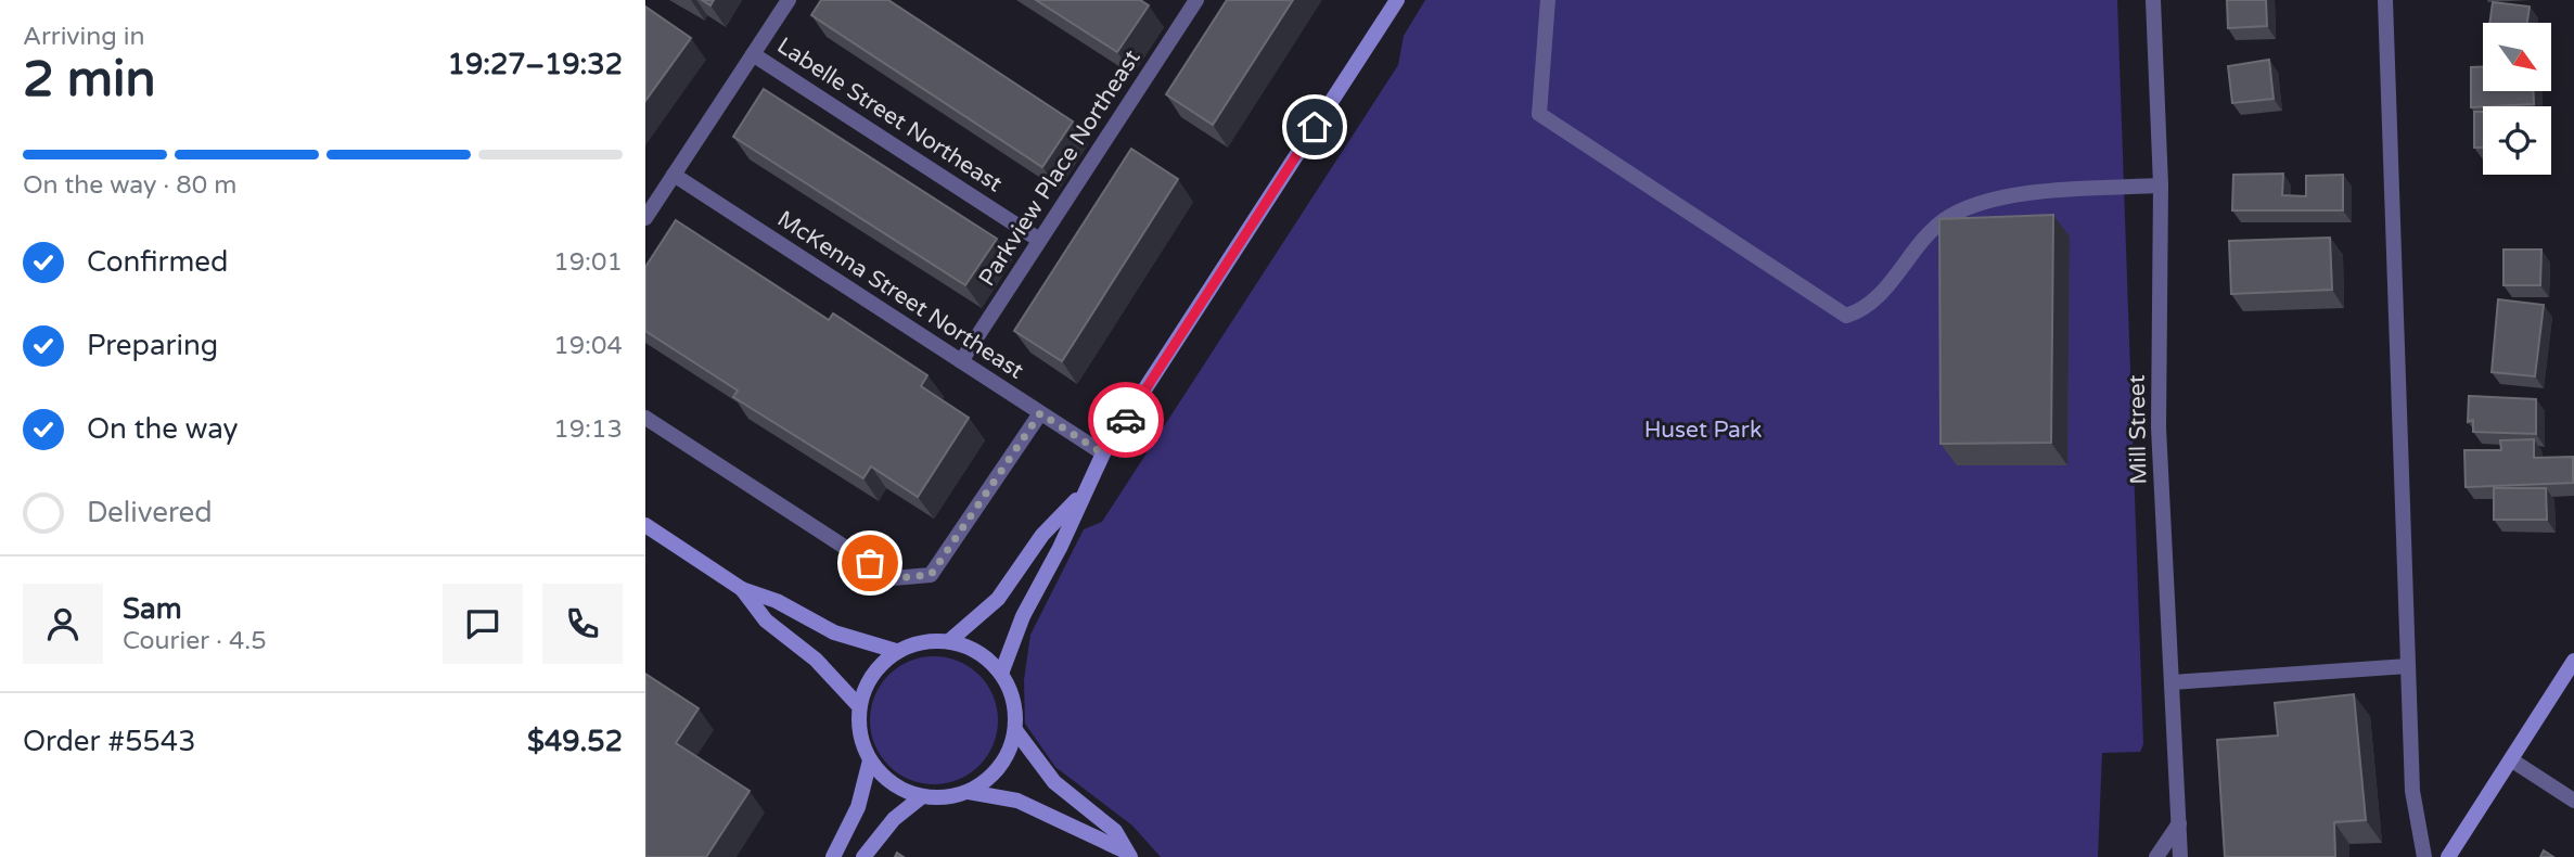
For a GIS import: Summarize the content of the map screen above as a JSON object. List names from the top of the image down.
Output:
{
  "streets": {
    "street": [
      "Labelle Street Northeast",
      "Parkview Place Northeast",
      "McKenna Street Northeast",
      "Mill Street"
    ]
  },
  "crossings": [
    ["Labelle Street Northeast", "Parkview Place Northeast"],
    ["Parkview Place Northeast", "McKenna Street Northeast"]
  ],
  "parks": ["Huset Park"],
  "north": "bottom right",
  "page": {
    "heading": ["2 min", "Arriving in", "19:27–19:32"],
    "panel": [
      "Sam",
      "Courier · 4.5",
      "Order #5543",
      "$49.52"
    ],
    "bar": "On the way · 80 m",
    "list": [
      ["Confirmed", "19:01"],
      ["Preparing", "19:04"],
      ["On the way", "19:13"],
      "Delivered"
    ]
  }
}
